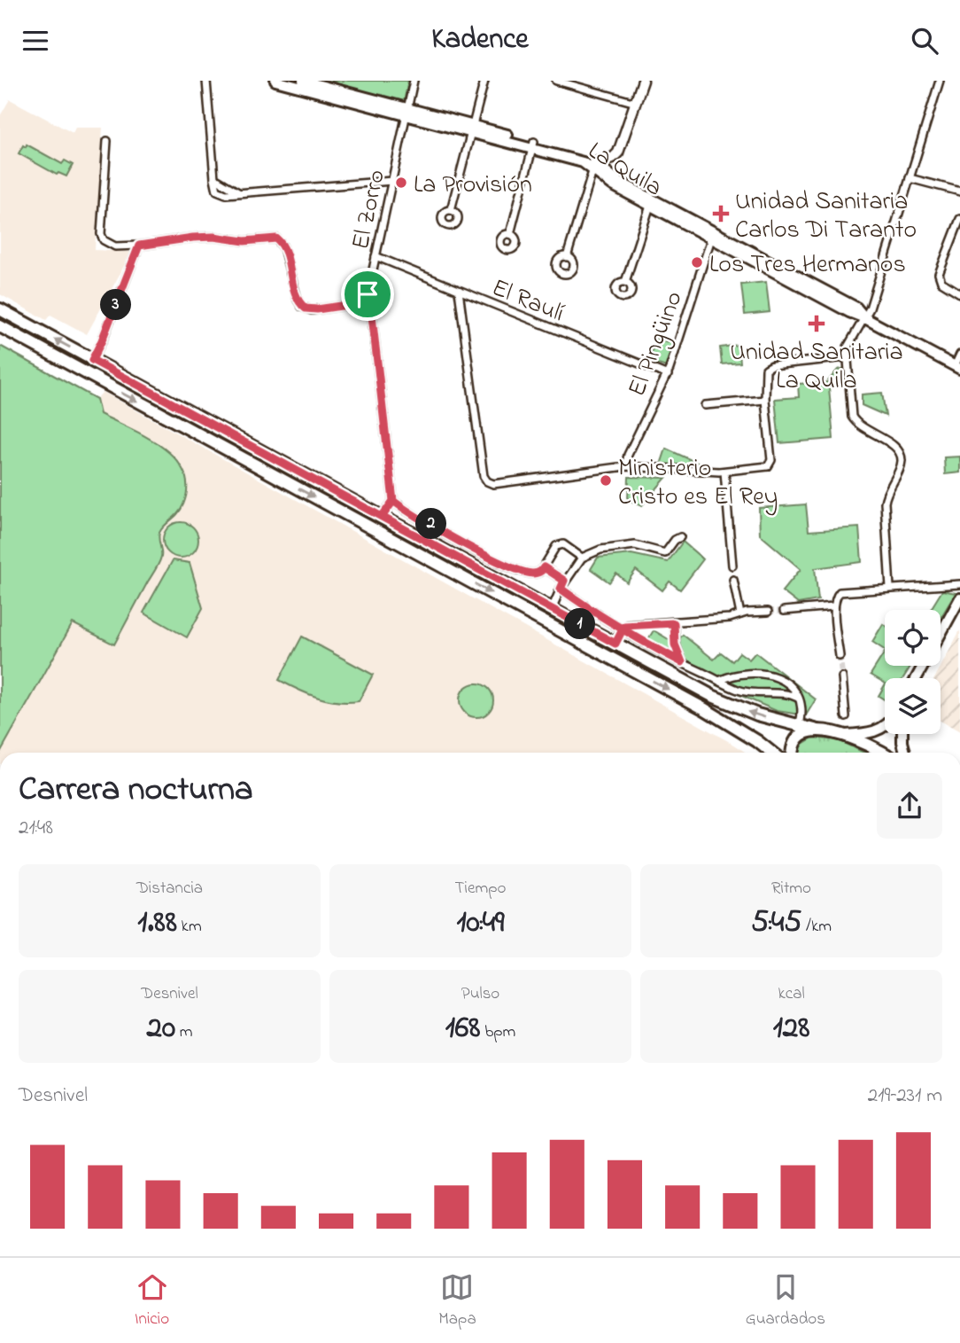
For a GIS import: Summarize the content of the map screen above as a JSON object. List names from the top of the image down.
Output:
{
  "streets": {
    "main road": ["La Quila"],
    "street": ["El Zorro", "El Raulí", "El Pingüino"]
  },
  "crossings": [
    ["La Quila", "El Zorro"],
    ["La Quila", "El Pingüino"],
    ["El Zorro", "El Raulí"],
    ["El Raulí", "El Pingüino"]
  ],
  "places": {
    "other": ["La Provisión", "Los Tres Hermanos", "Ministerio Cristo es El Rey"],
    "health": ["Unidad Sanitaria Carlos Di Taranto", "Unidad Sanitaria La Quila"]
  },
  "page": {
    "header": "Kadence",
    "pins": ["3", "2", "1"],
    "heading": ["Carrera nocturna", "21:48"],
    "stats": [
      ["Distancia", "1.88 km"],
      ["Tiempo", "10:49"],
      ["Ritmo", "5:45 /km"],
      ["Desnivel", "20 m"],
      ["Pulso", "168 bpm"],
      ["kcal", "128"]
    ],
    "chart": ["Desnivel", "219–231 m"],
    "tabs": ["Inicio", "Mapa", "Guardados"]
  }
}
